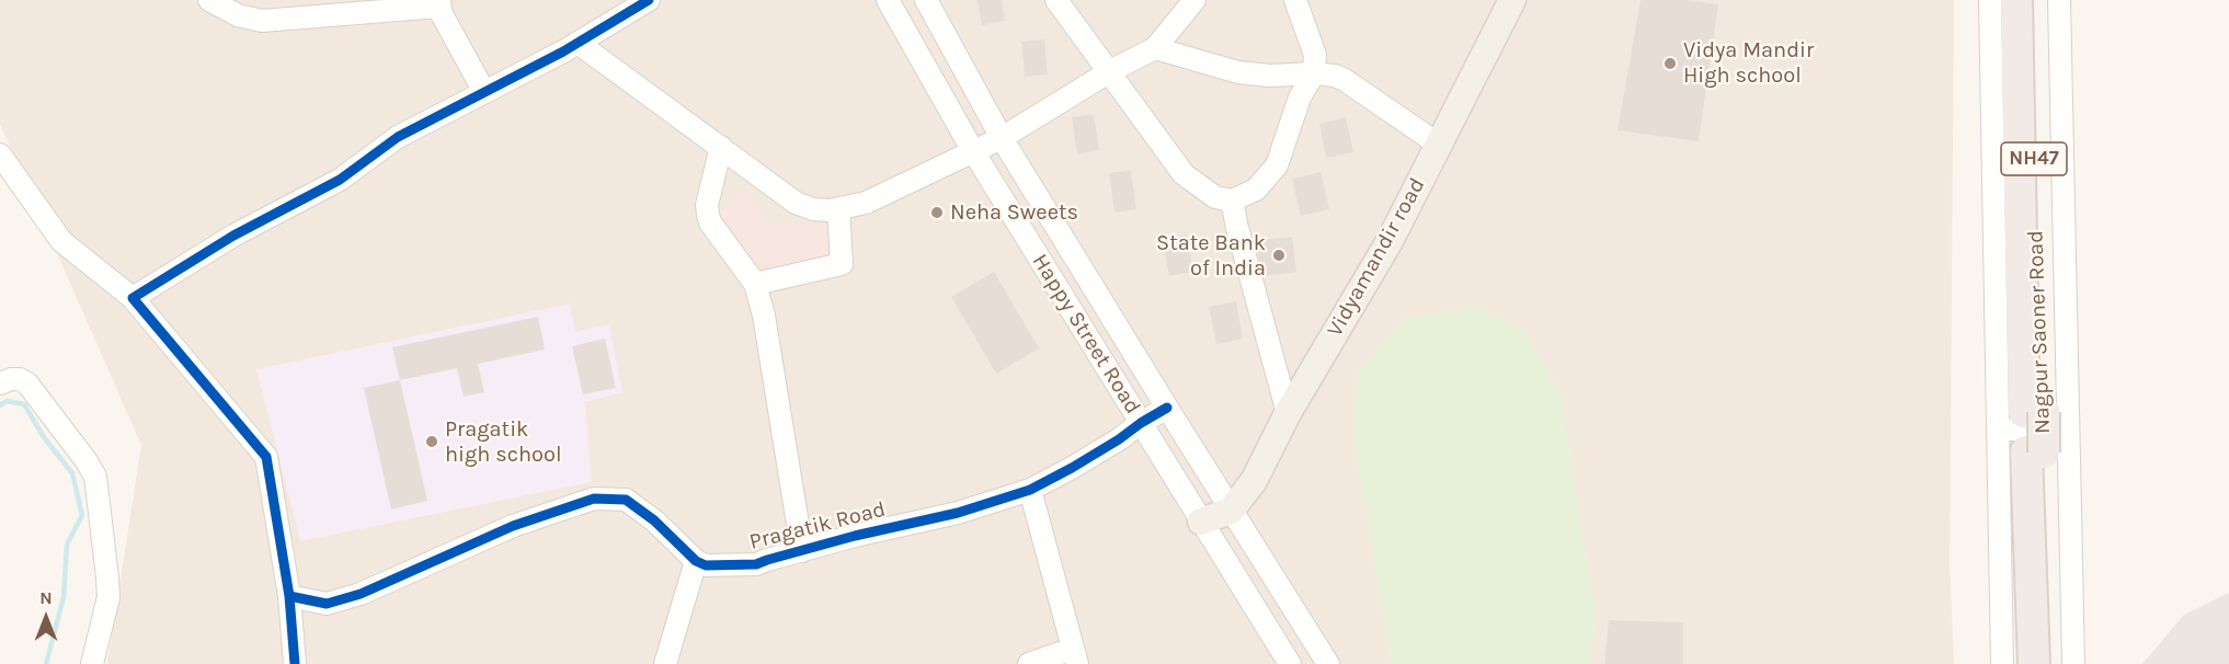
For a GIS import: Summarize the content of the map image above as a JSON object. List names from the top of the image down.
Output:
{
  "streets": {
    "highway": ["NH47", "Nagpur Saoner Road"],
    "main road": ["Vidyamandir road"],
    "street": ["Happy Street Road", "Pragatik Road"]
  },
  "crossings": [
    ["Vidyamandir road", "Happy Street Road"],
    ["Happy Street Road", "Pragatik Road"]
  ],
  "places": [
    "Vidya Mandir High school",
    "Neha Sweets",
    "State Bank of India",
    "Pragatik high school"
  ],
  "north": "top"
}
